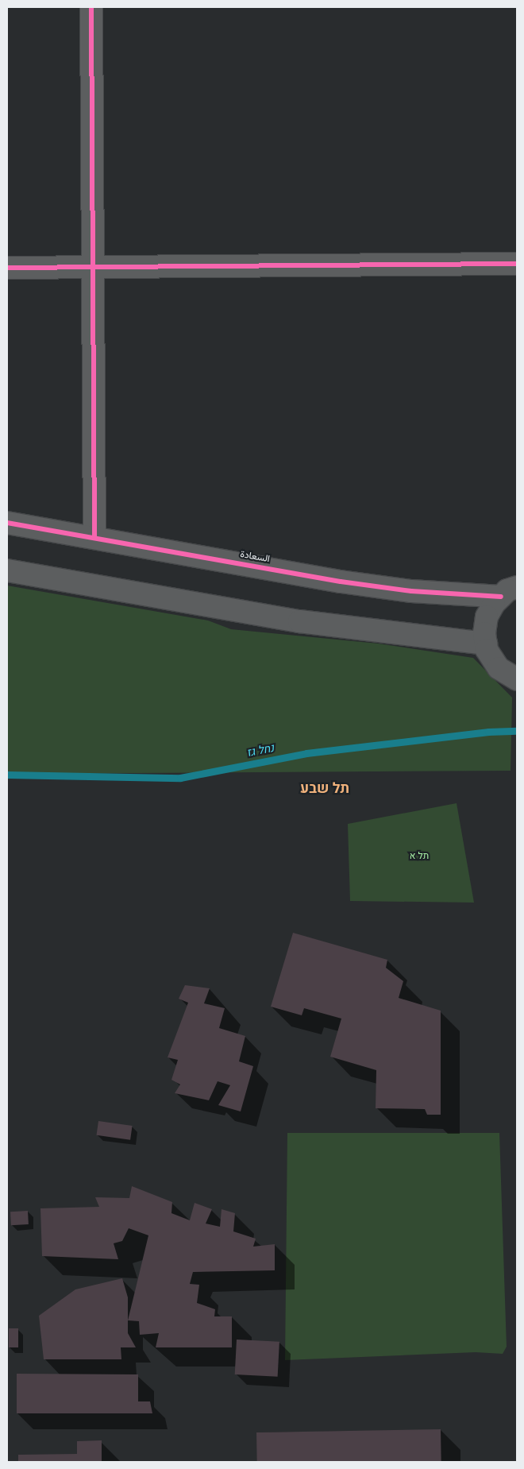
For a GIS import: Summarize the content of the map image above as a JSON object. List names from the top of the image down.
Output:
{
  "streets": {
    "street": ["السعادة"]
  },
  "districts": ["תל שבע"],
  "water": ["נחל גז"],
  "parks": ["תל א"]
}
